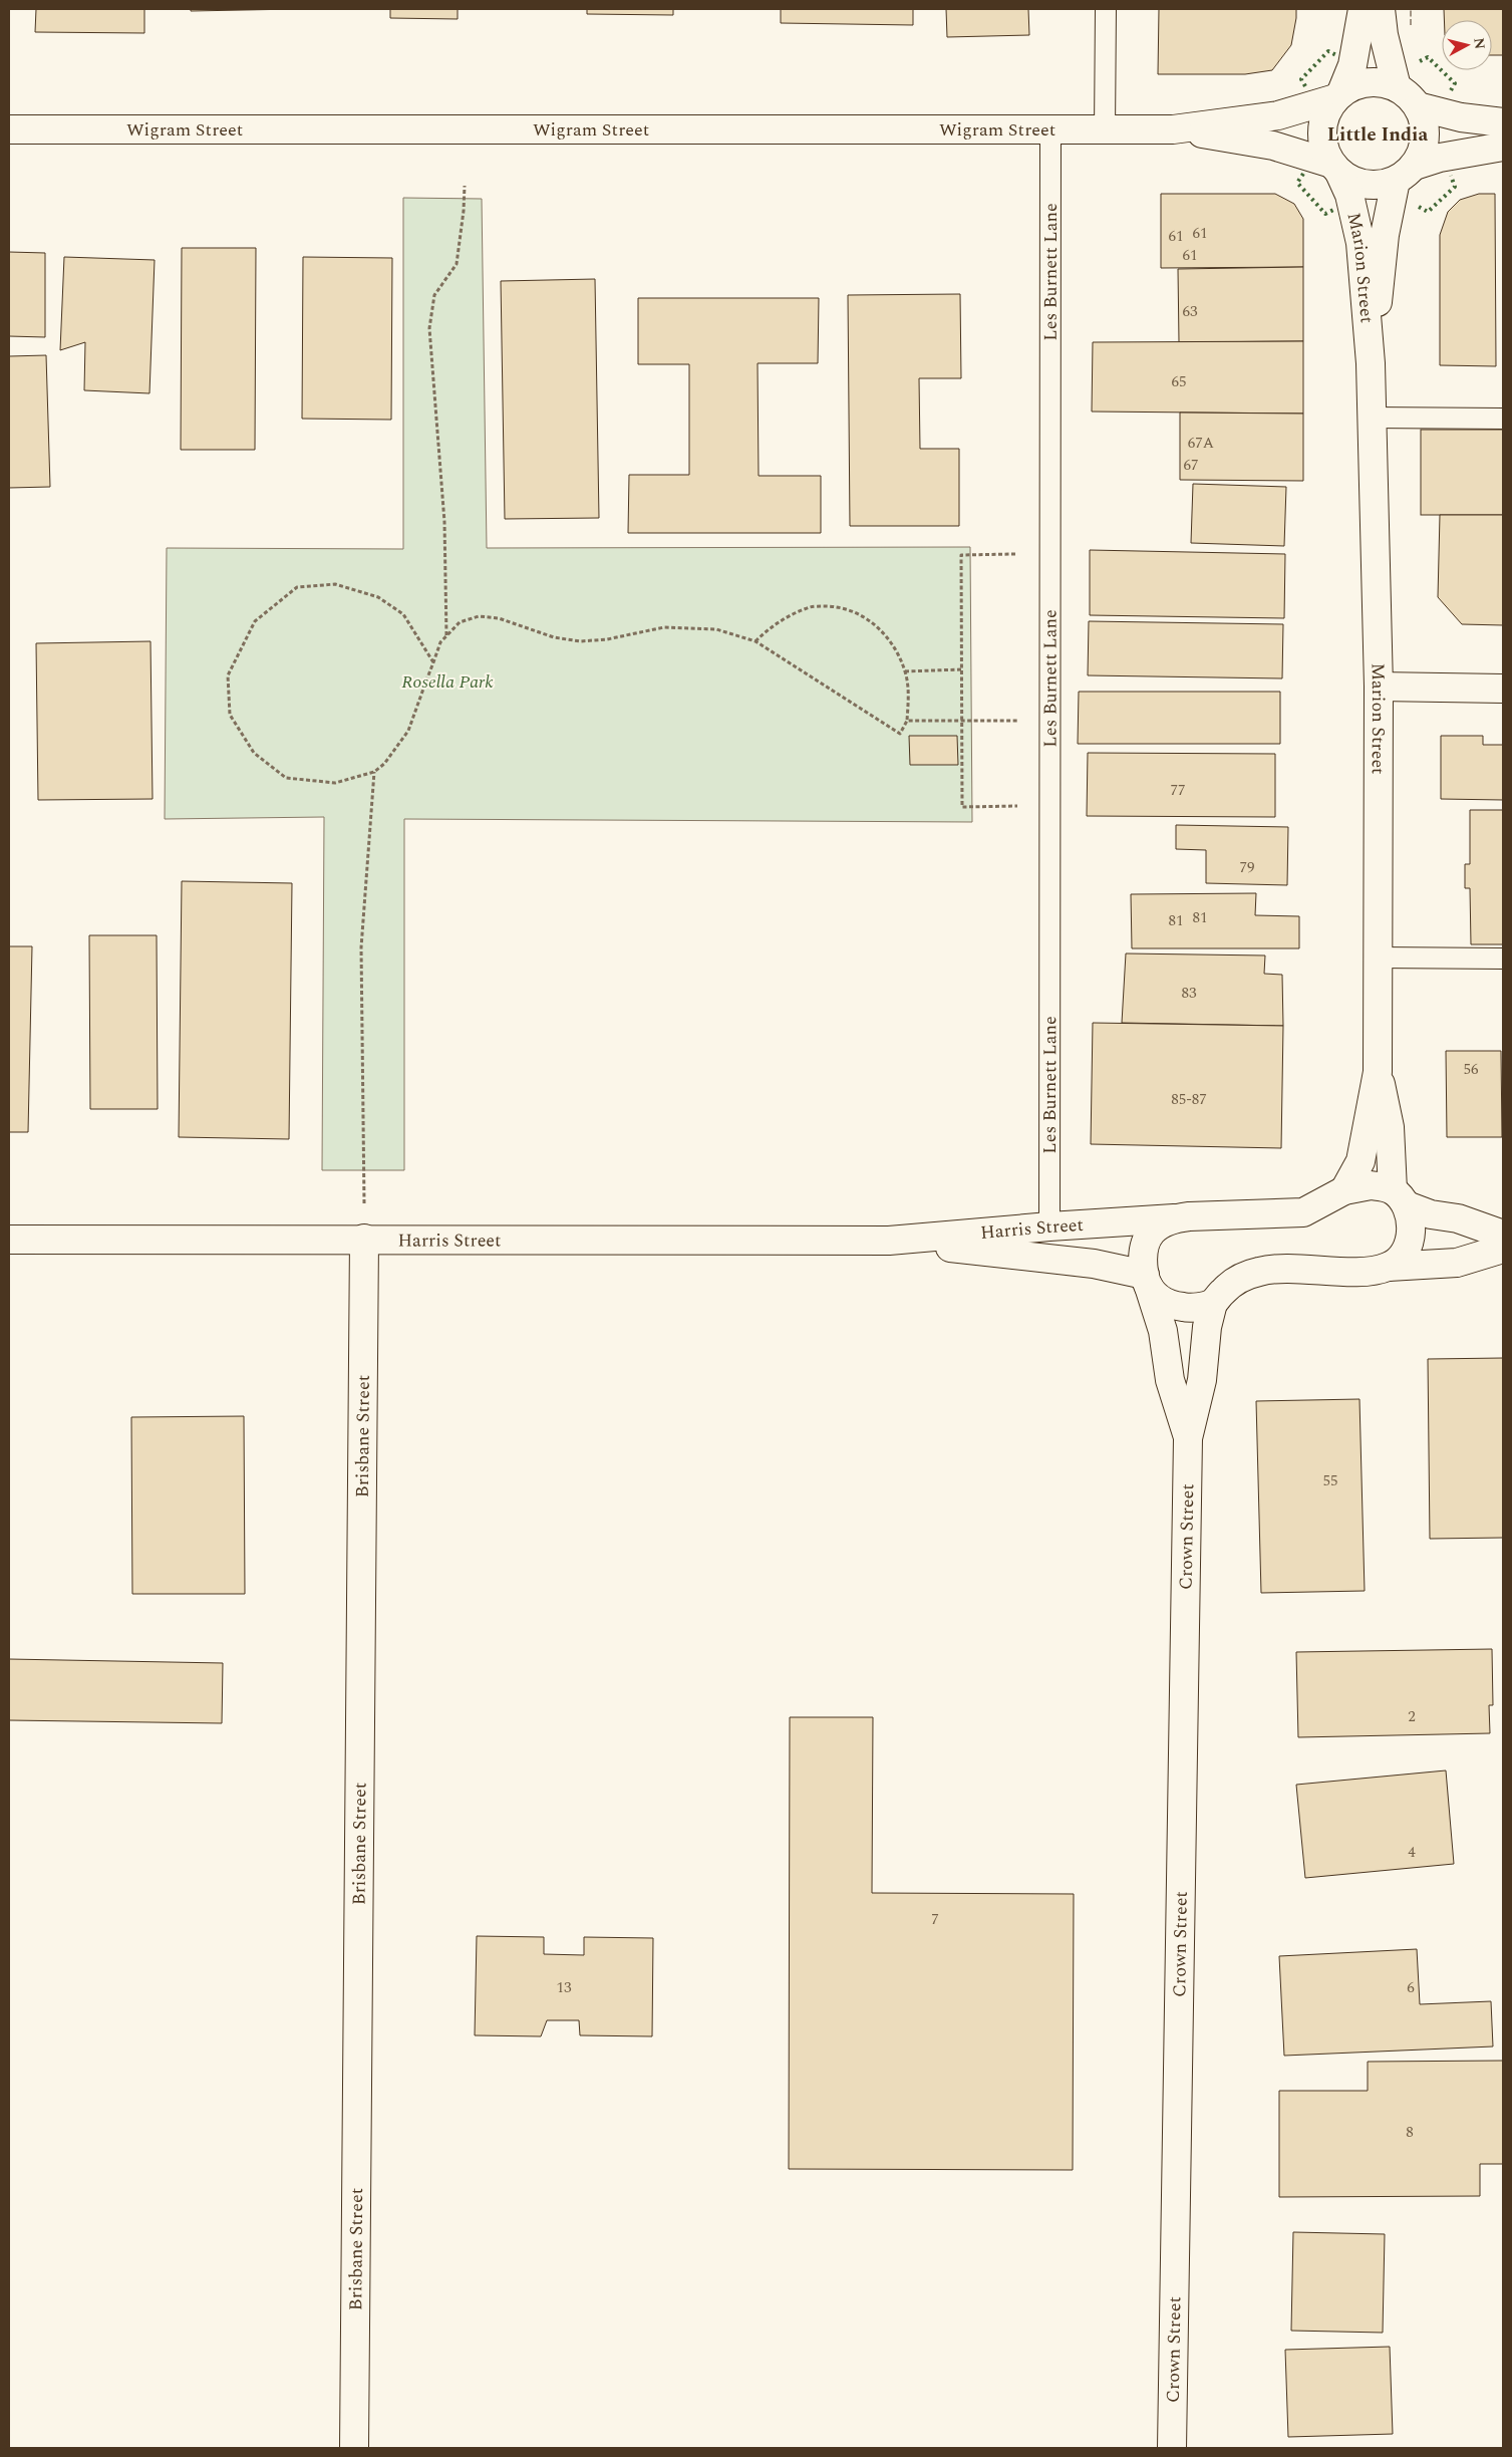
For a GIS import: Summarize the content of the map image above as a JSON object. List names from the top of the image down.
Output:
{
  "streets": {
    "street": [
      "Wigram Street",
      "Marion Street",
      "Harris Street",
      "Brisbane Street",
      "Crown Street"
    ],
    "lane": ["Les Burnett Lane"]
  },
  "crossings": [
    ["Wigram Street", "Marion Street"],
    ["Wigram Street", "Les Burnett Lane"],
    ["Marion Street", "Harris Street"],
    ["Les Burnett Lane", "Harris Street"],
    ["Harris Street", "Brisbane Street"],
    ["Harris Street", "Crown Street"]
  ],
  "districts": ["Little India"],
  "parks": ["Rosella Park"],
  "house_numbers": [
    "61",
    "61",
    "61",
    "63",
    "65",
    "67A",
    "67",
    "77",
    "79",
    "81",
    "81",
    "83",
    "56",
    "85-87",
    "55",
    "2",
    "4",
    "7",
    "13",
    "6",
    "8"
  ],
  "north": "right"
}
